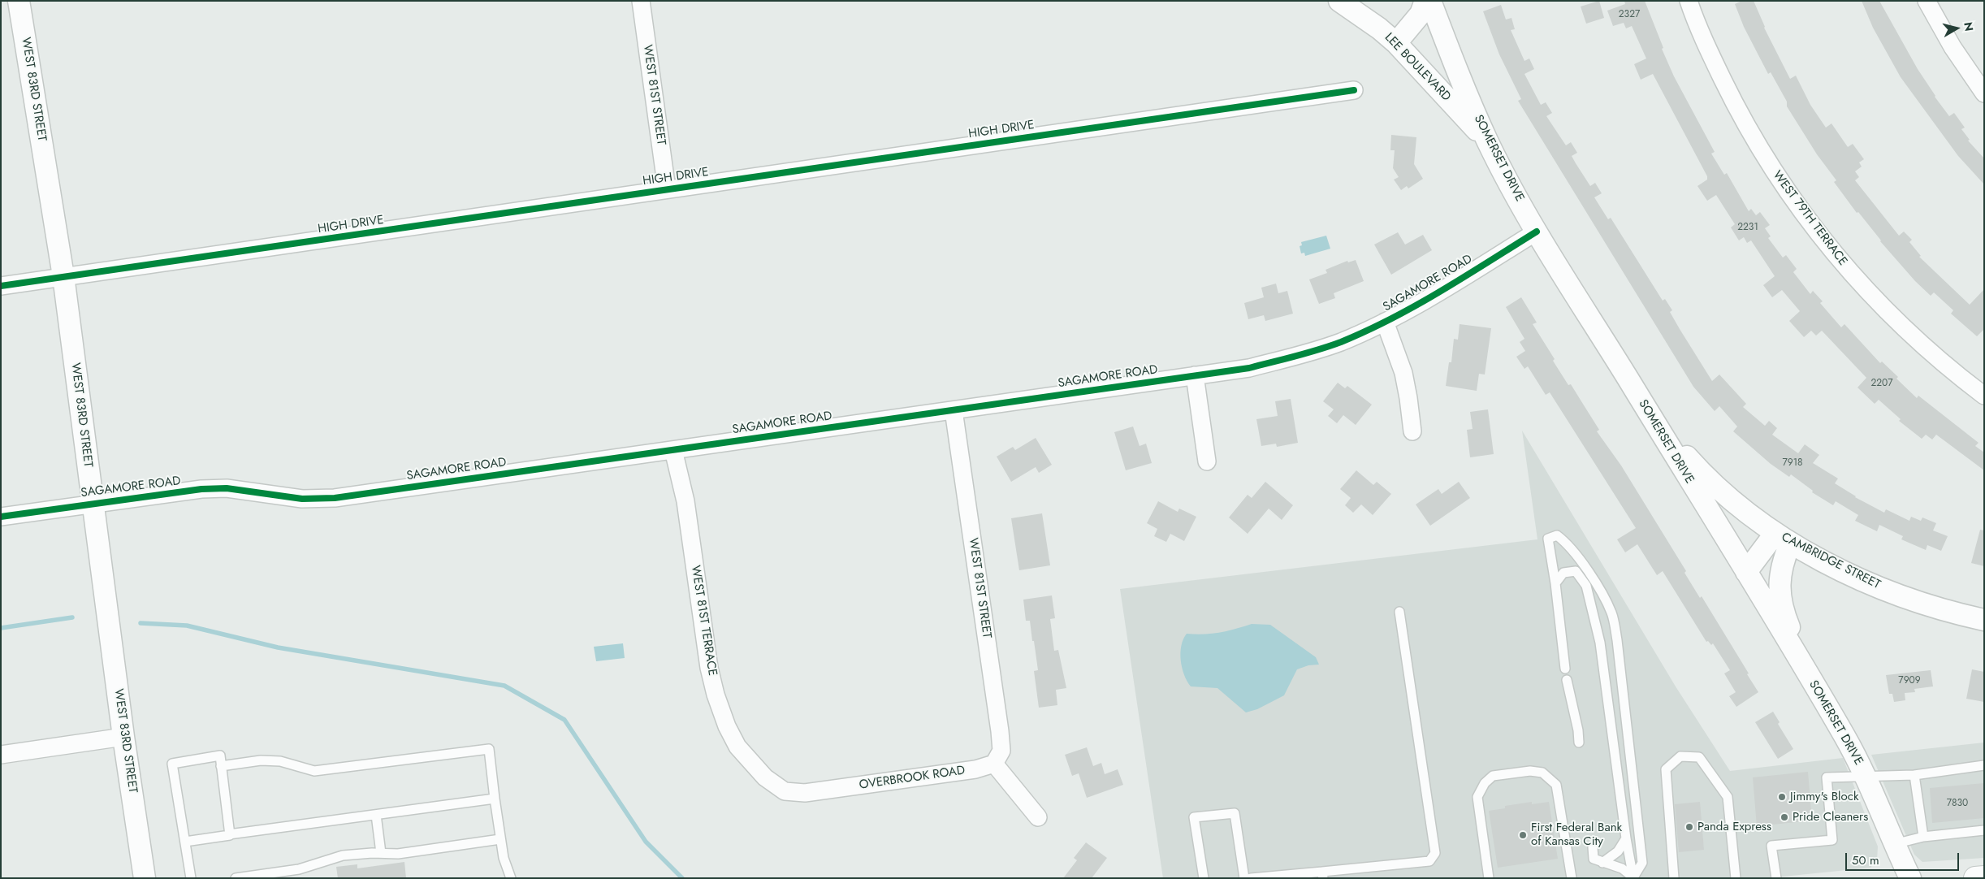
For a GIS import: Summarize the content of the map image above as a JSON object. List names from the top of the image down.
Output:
{
  "streets": {
    "street": [
      "LEE BOULEVARD",
      "WEST 83RD STREET",
      "WEST 81ST STREET",
      "HIGH DRIVE",
      "SOMERSET DRIVE",
      "WEST 79TH TERRACE",
      "SAGAMORE ROAD",
      "CAMBRIDGE STREET",
      "WEST 81ST TERRACE",
      "OVERBROOK ROAD"
    ]
  },
  "crossings": [
    ["LEE BOULEVARD", "SOMERSET DRIVE"],
    ["WEST 83RD STREET", "HIGH DRIVE"],
    ["WEST 83RD STREET", "SAGAMORE ROAD"],
    ["WEST 81ST STREET", "HIGH DRIVE"],
    ["WEST 81ST STREET", "SAGAMORE ROAD"],
    ["WEST 81ST STREET", "OVERBROOK ROAD"],
    ["SOMERSET DRIVE", "SAGAMORE ROAD"],
    ["SOMERSET DRIVE", "CAMBRIDGE STREET"],
    ["SAGAMORE ROAD", "WEST 81ST TERRACE"],
    ["WEST 81ST TERRACE", "OVERBROOK ROAD"]
  ],
  "places": [
    "Jimmy's Block",
    "Pride Cleaners",
    "Panda Express",
    "First Federal Bank of Kansas City"
  ],
  "house_numbers": [
    "2327",
    "2231",
    "2207",
    "7918",
    "7909",
    "7830"
  ],
  "scale_bar": "50 m",
  "north": "right"
}
